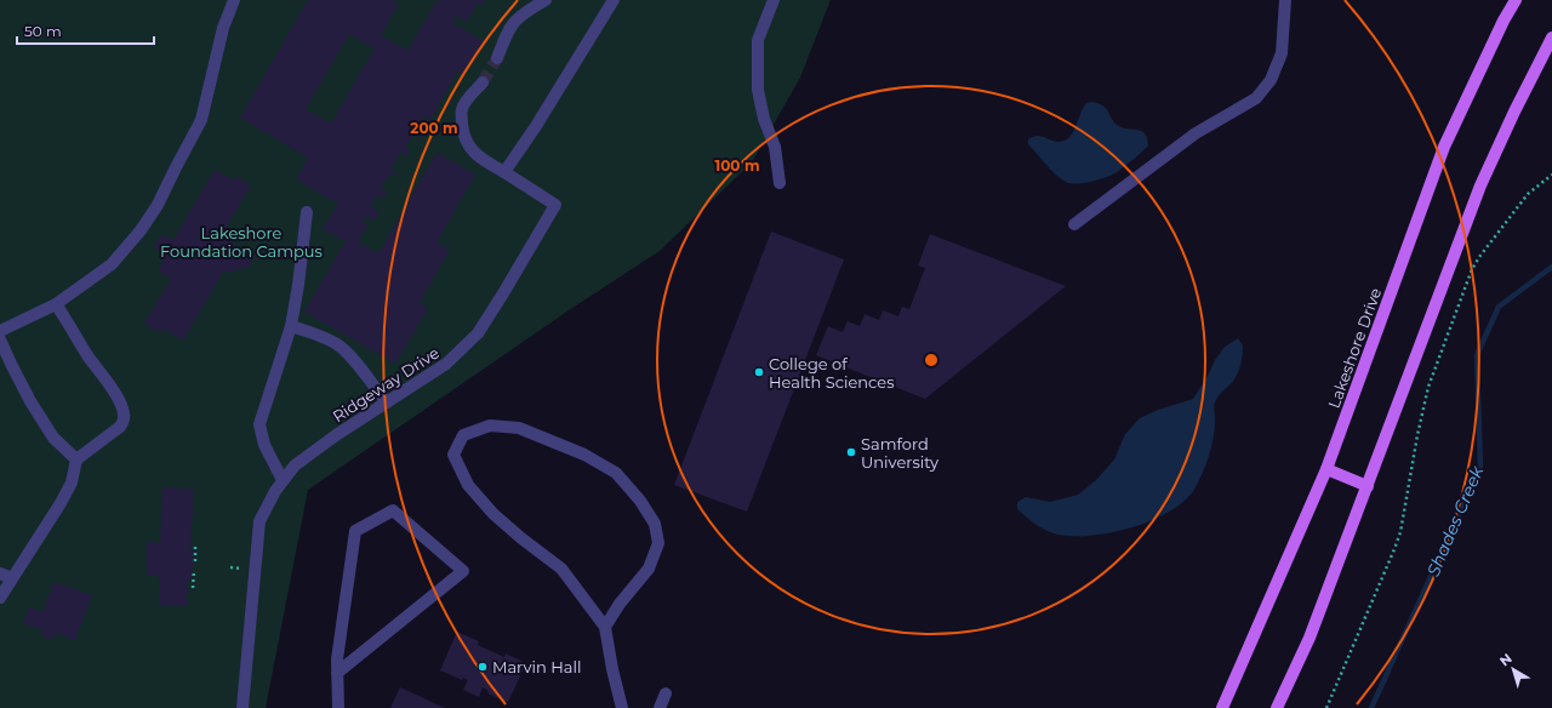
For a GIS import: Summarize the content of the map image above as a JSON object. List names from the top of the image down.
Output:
{
  "streets": {
    "main road": ["Lakeshore Drive"],
    "street": ["Ridgeway Drive"]
  },
  "water": ["Shades Creek"],
  "parks": ["Lakeshore Foundation Campus"],
  "places": ["College of Health Sciences", "Samford University", "Marvin Hall"],
  "scale_bar": "50 m",
  "north": "top left",
  "rings": ["200 m", "100 m"]
}
